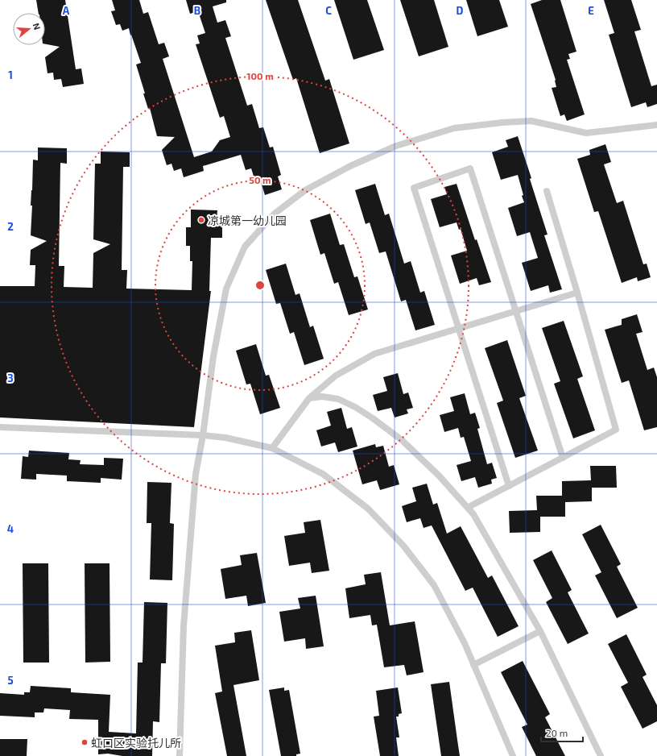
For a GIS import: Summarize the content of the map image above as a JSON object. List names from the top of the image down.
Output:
{
  "places": ["凉城第一幼儿园", "虹口区实验托儿所"],
  "scale_bar": "20 m",
  "north": "right",
  "grid": {
    "columns": [
      "A",
      "B",
      "C",
      "D",
      "E"
    ],
    "rows": [
      "1",
      "2",
      "3",
      "4",
      "5"
    ]
  },
  "rings": ["100 m", "50 m"]
}
